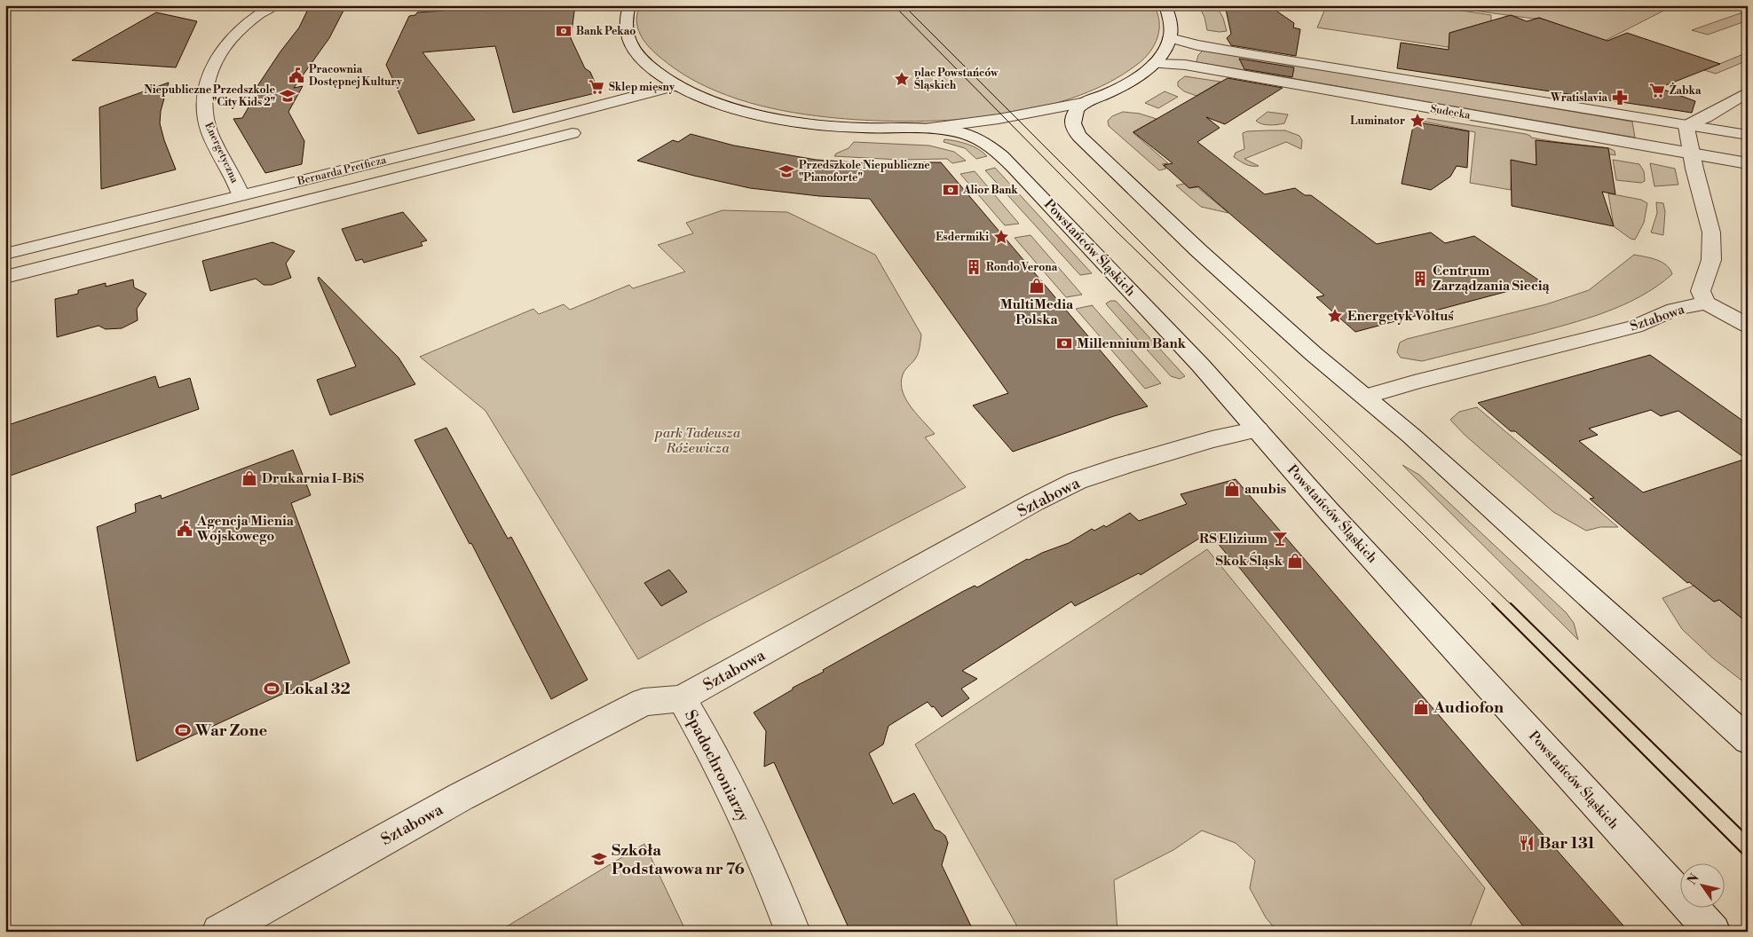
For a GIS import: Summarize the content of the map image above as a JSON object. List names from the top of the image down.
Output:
{
  "streets": {
    "street": [
      "Sudecka",
      "Energetyczna",
      "Bernarda Pretficza",
      "Powstańców Śląskich",
      "Sztabowa",
      "Spadochroniarzy"
    ]
  },
  "crossings": [
    ["Energetyczna", "Bernarda Pretficza"],
    ["Powstańców Śląskich", "Sztabowa"],
    ["Sztabowa", "Spadochroniarzy"]
  ],
  "parks": ["park Tadeusza Różewicza"],
  "places": {
    "bank": ["Bank Pekao", "Alior Bank", "Millennium Bank"],
    "public building": ["Pracownia Dostępnej Kultury", "Agencja Mienia Wojskowego"],
    "place": [
      "plac Powstańców Śląskich",
      "Luminator",
      "Esdermiki",
      "Energetyk Voltuś"
    ],
    "supermarket": ["Sklep mięsny", "Żabka"],
    "school or university": ["Niepubliczne Przedszkole \"City Kids 2\"", "Przedszkole Niepubliczne \"Pianoforte\"", "Szkoła Podstawowa nr 76"],
    "pharmacy": ["Wratislavia"],
    "building": ["Rondo Verona", "Centrum Zarządzania Siecią"],
    "shop": [
      "MultiMedia Polska",
      "Drukarnia I-BiS",
      "anubis",
      "Skok Śląsk",
      "Audiofon"
    ],
    "bar": ["RS Elizium"],
    "sports": ["Lokal 32", "War Zone"],
    "restaurant": ["Bar 131"]
  },
  "north": "top left"
}
